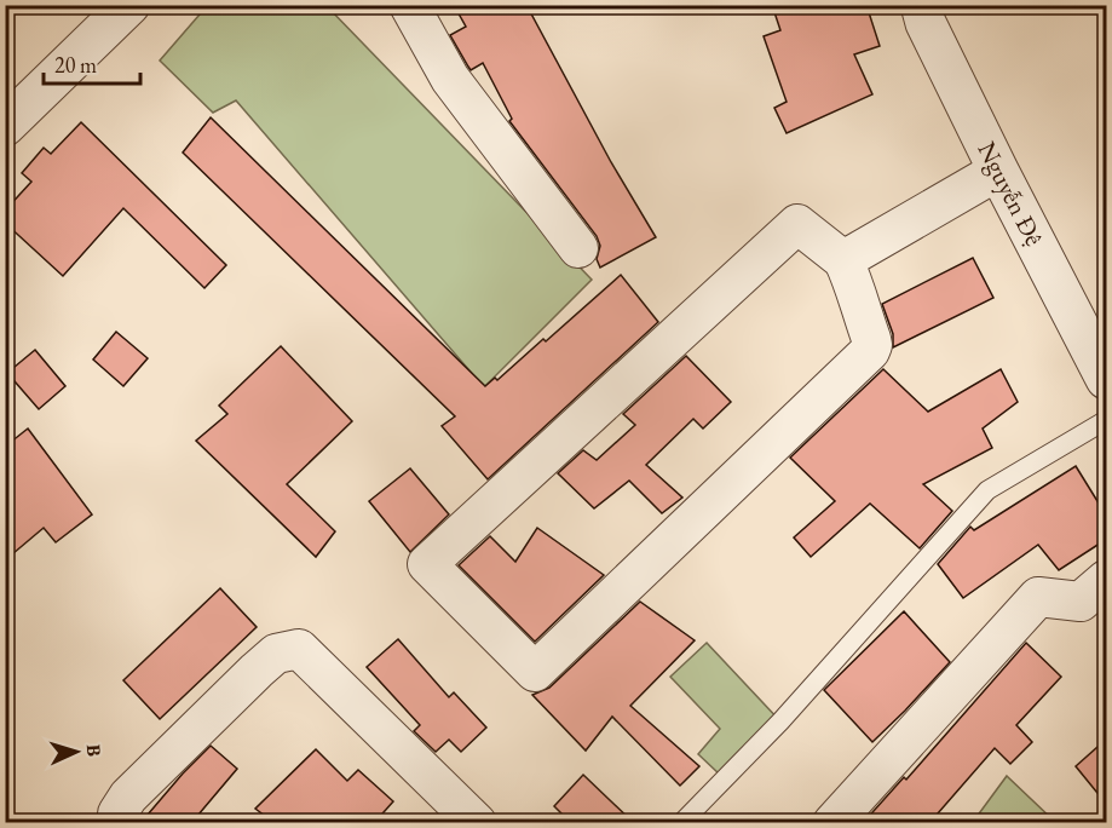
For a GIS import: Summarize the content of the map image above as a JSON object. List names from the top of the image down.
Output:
{
  "streets": {
    "street": ["Nguyễn Đệ"]
  },
  "scale_bar": "20 m",
  "north": "right"
}
